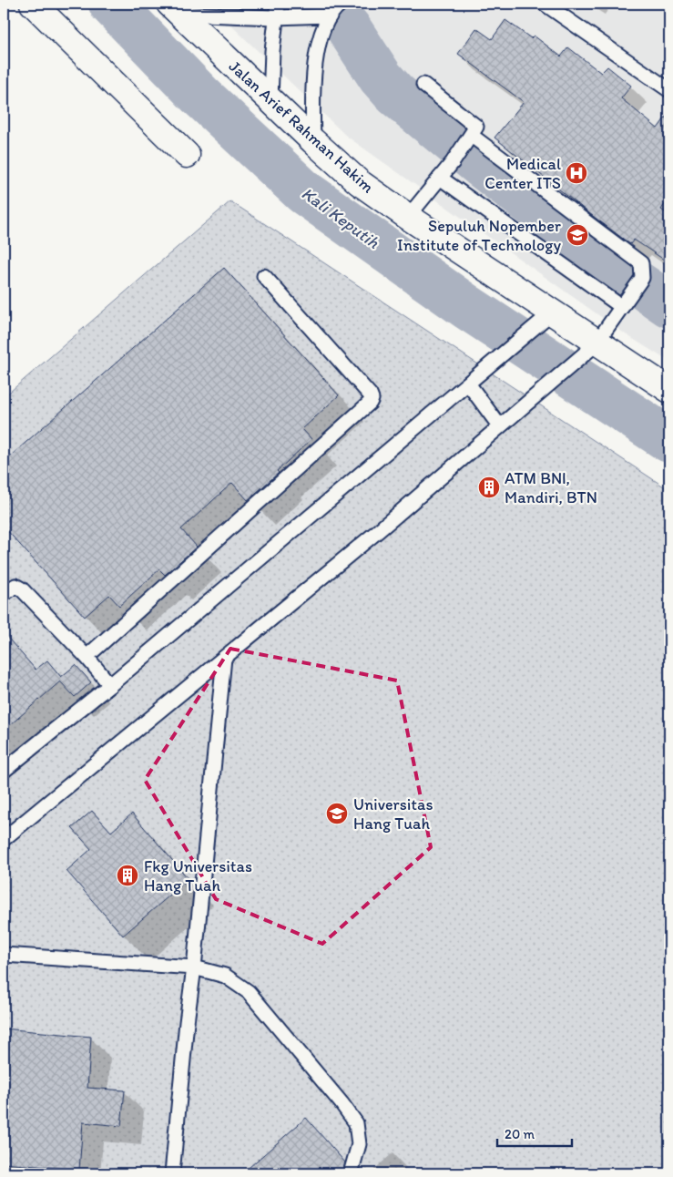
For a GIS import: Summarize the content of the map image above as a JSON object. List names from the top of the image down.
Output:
{
  "streets": {
    "main road": ["Jalan Arief Rahman Hakim"]
  },
  "water": ["Kali Keputih"],
  "places": {
    "hospital": ["Medical Center ITS"],
    "school or university": ["Sepuluh Nopember Institute of Technology", "Universitas Hang Tuah"],
    "building": ["ATM BNI, Mandiri, BTN", "Fkg Universitas Hang Tuah"]
  },
  "scale_bar": "20 m"
}
